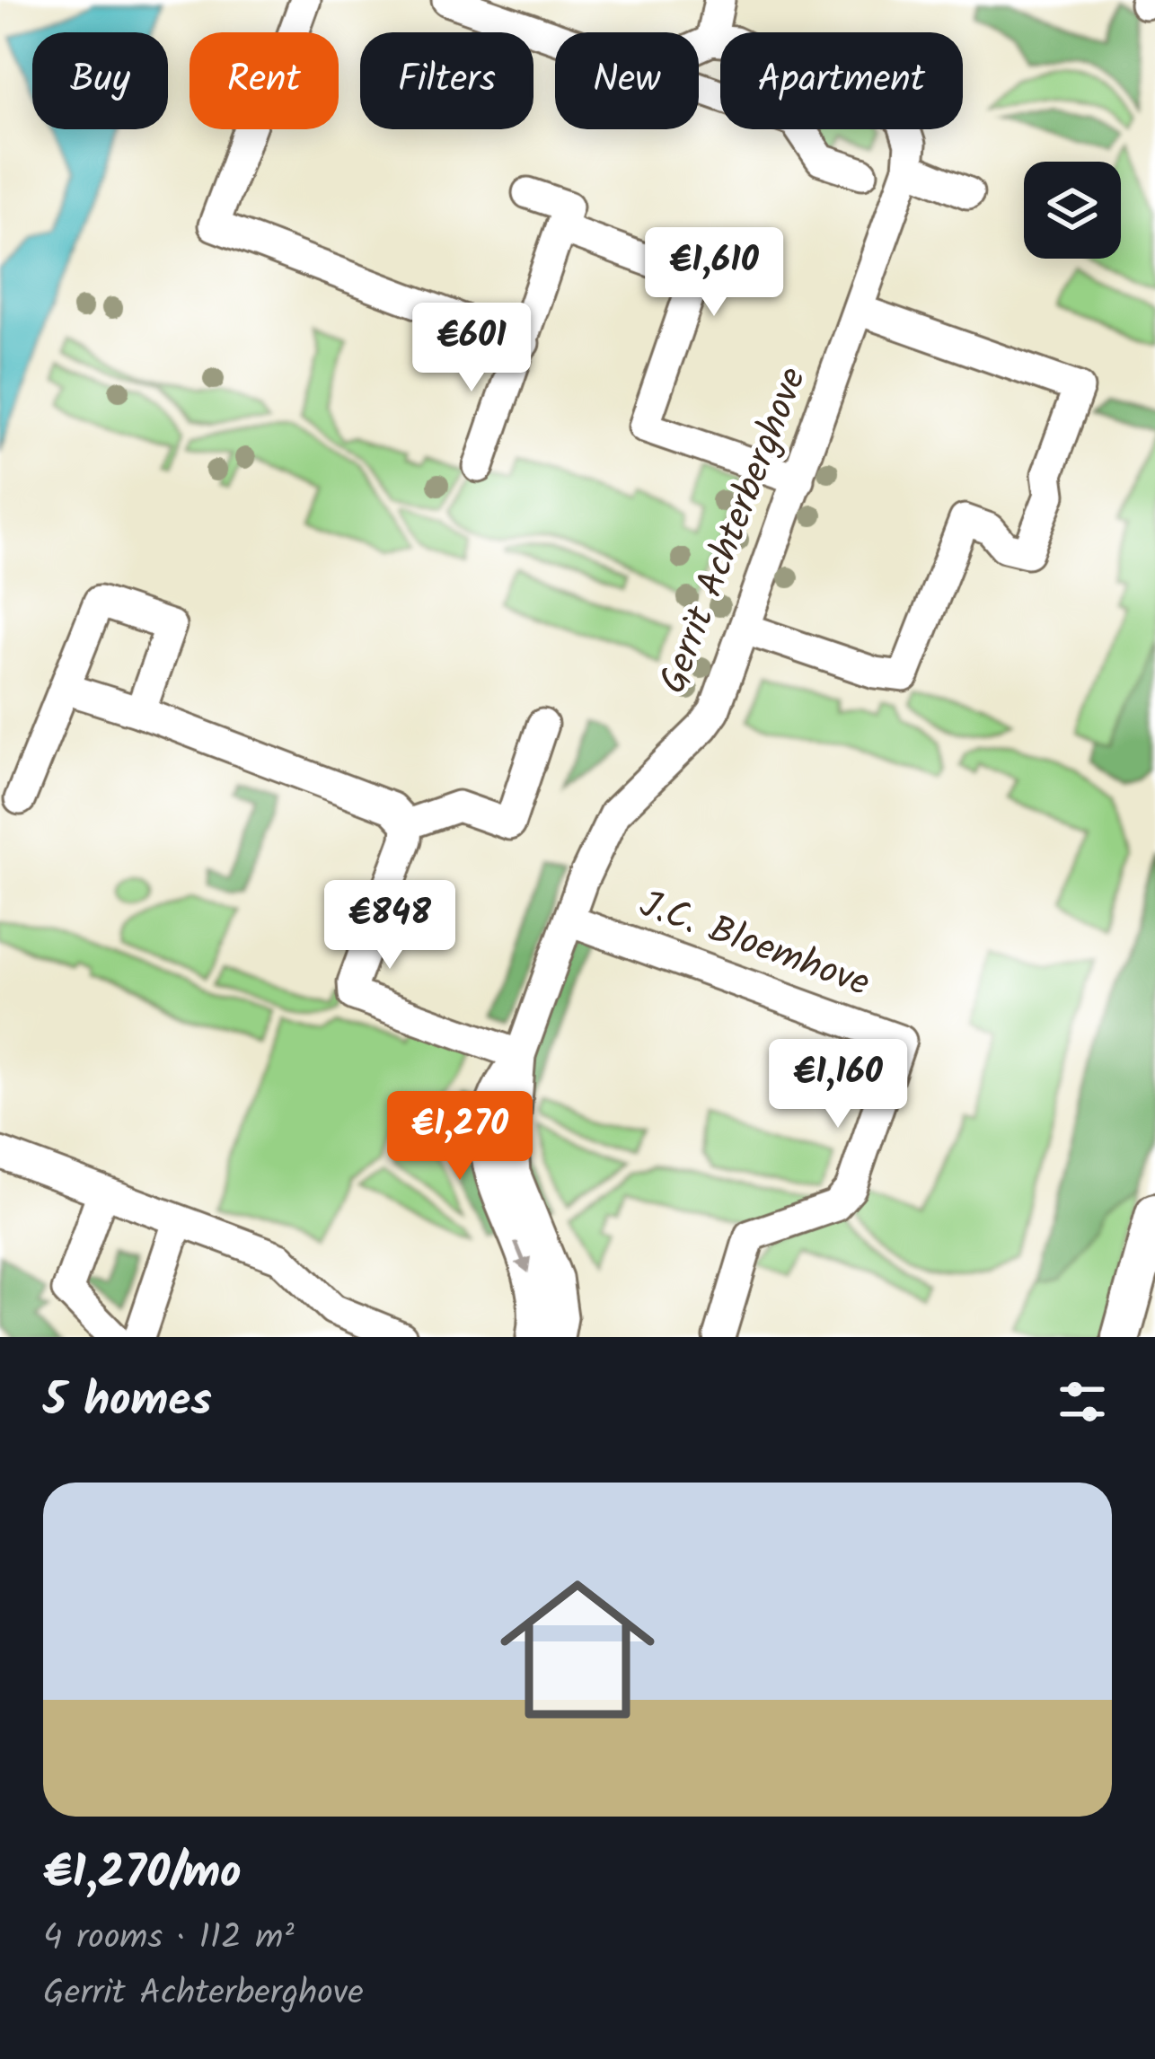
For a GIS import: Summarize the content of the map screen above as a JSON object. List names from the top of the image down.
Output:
{
  "streets": {
    "street": ["Gerrit Achterberghove", "J.C. Bloemhove"]
  },
  "crossings": [
    ["Gerrit Achterberghove", "J.C. Bloemhove"]
  ],
  "page": {
    "chip": [
      "Buy",
      "Rent",
      "Filters",
      "New",
      "Apartment"
    ],
    "price": [
      "€1,610",
      "€601",
      "€848",
      "€1,160",
      "€1,270"
    ],
    "heading": "5 homes",
    "list": [
      {
        "name": "€1,270/mo",
        "note": "4 rooms · 112 m² · Gerrit Achterberghove"
      }
    ]
  }
}
